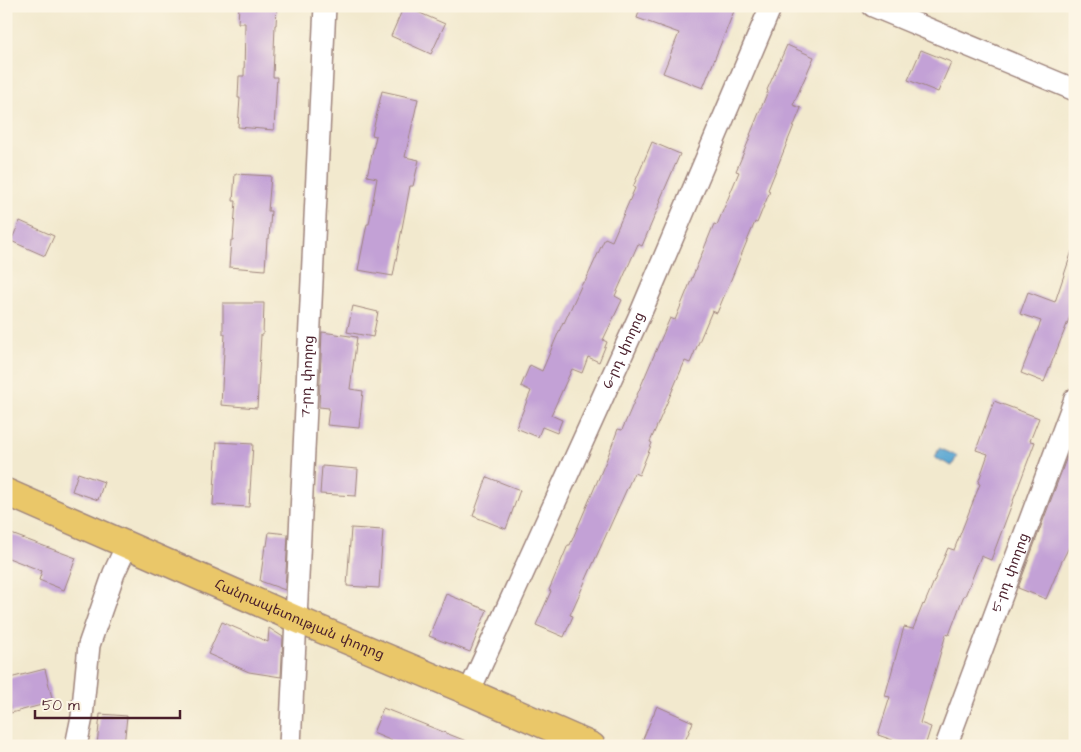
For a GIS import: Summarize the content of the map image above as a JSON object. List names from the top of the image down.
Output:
{
  "streets": {
    "main road": ["Հանրապետության փողոց"],
    "street": ["6-րդ փողոց", "7-րդ փողոց", "5-րդ փողոց"]
  },
  "crossings": [
    ["6-րդ փողոց", "Հանրապետության փողոց"],
    ["7-րդ փողոց", "Հանրապետության փողոց"]
  ],
  "scale_bar": "50 m"
}
